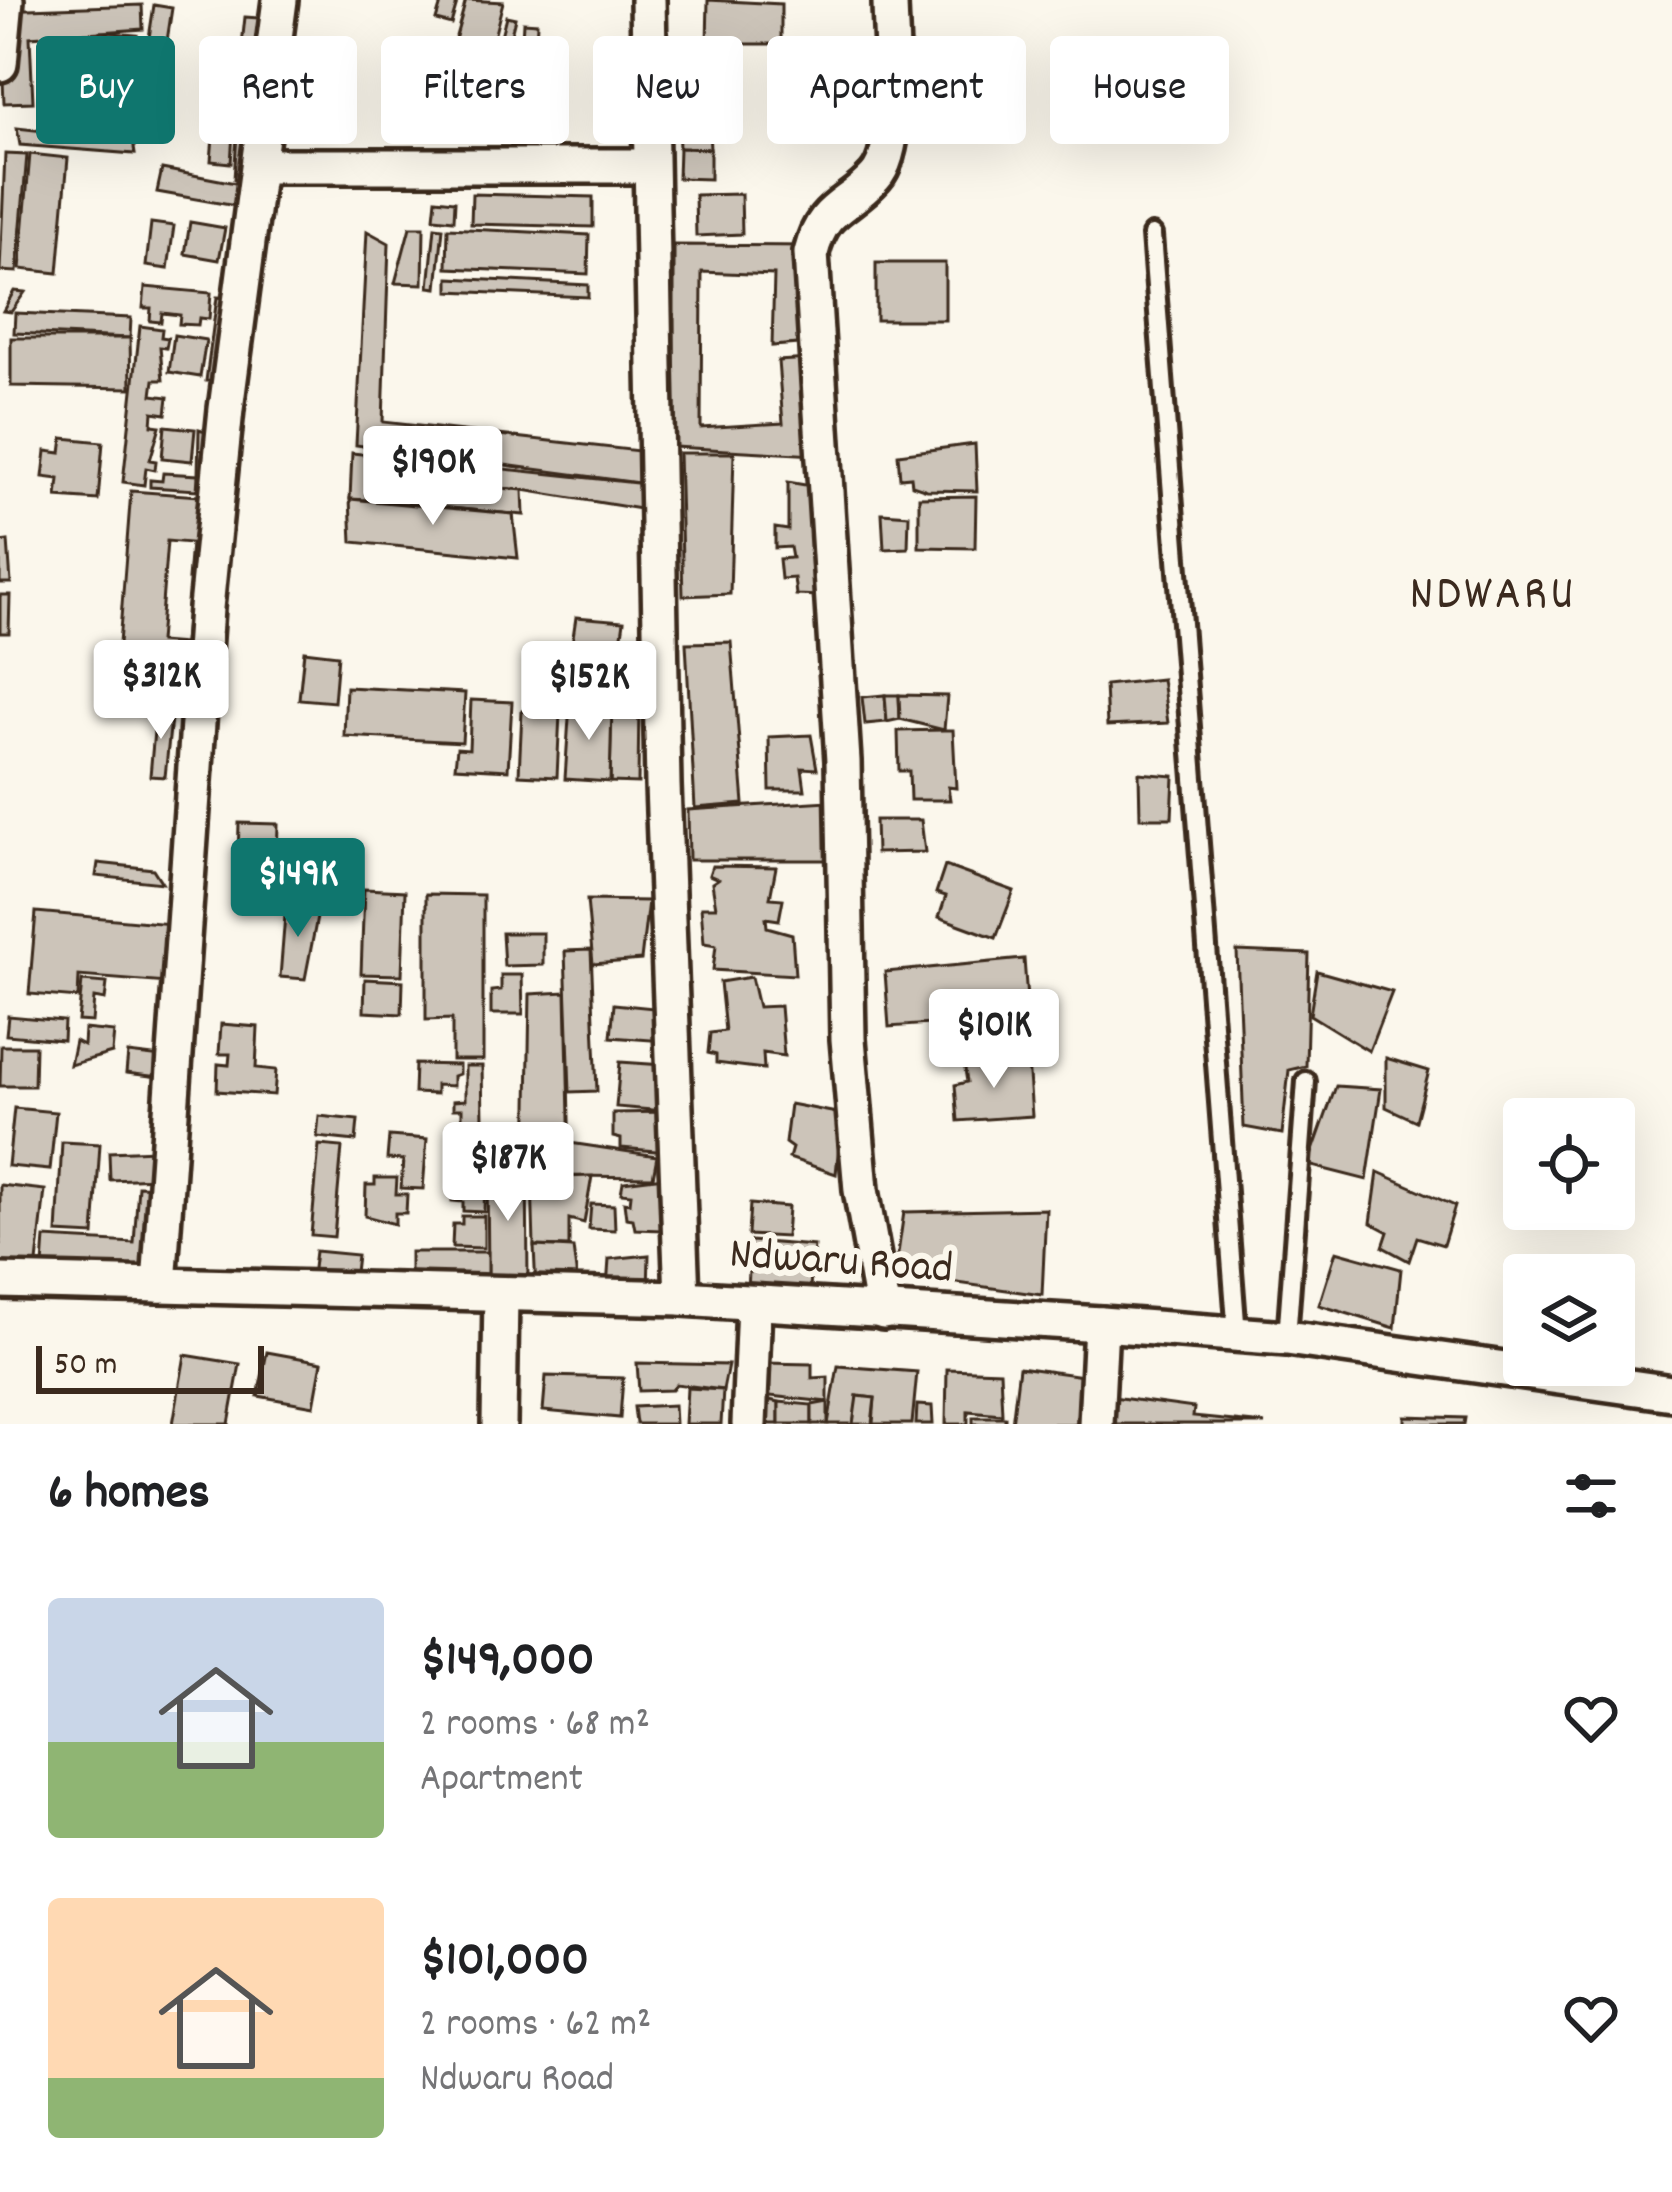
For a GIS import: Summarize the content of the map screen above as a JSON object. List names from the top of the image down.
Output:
{
  "streets": {
    "street": ["Ndwaru Road"]
  },
  "districts": ["NDWARU"],
  "scale_bar": "50 m",
  "page": {
    "chip": [
      "Buy",
      "Rent",
      "Filters",
      "New",
      "Apartment",
      "House"
    ],
    "price": [
      "$190K",
      "$312K",
      "$152K",
      "$149K",
      "$101K",
      "$187K"
    ],
    "scale": "50 m",
    "heading": "6 homes",
    "list": [
      {
        "name": "$149,000",
        "note": "2 rooms · 68 m² · Apartment"
      },
      {
        "name": "$101,000",
        "note": "2 rooms · 62 m² · Ndwaru Road"
      }
    ]
  }
}
